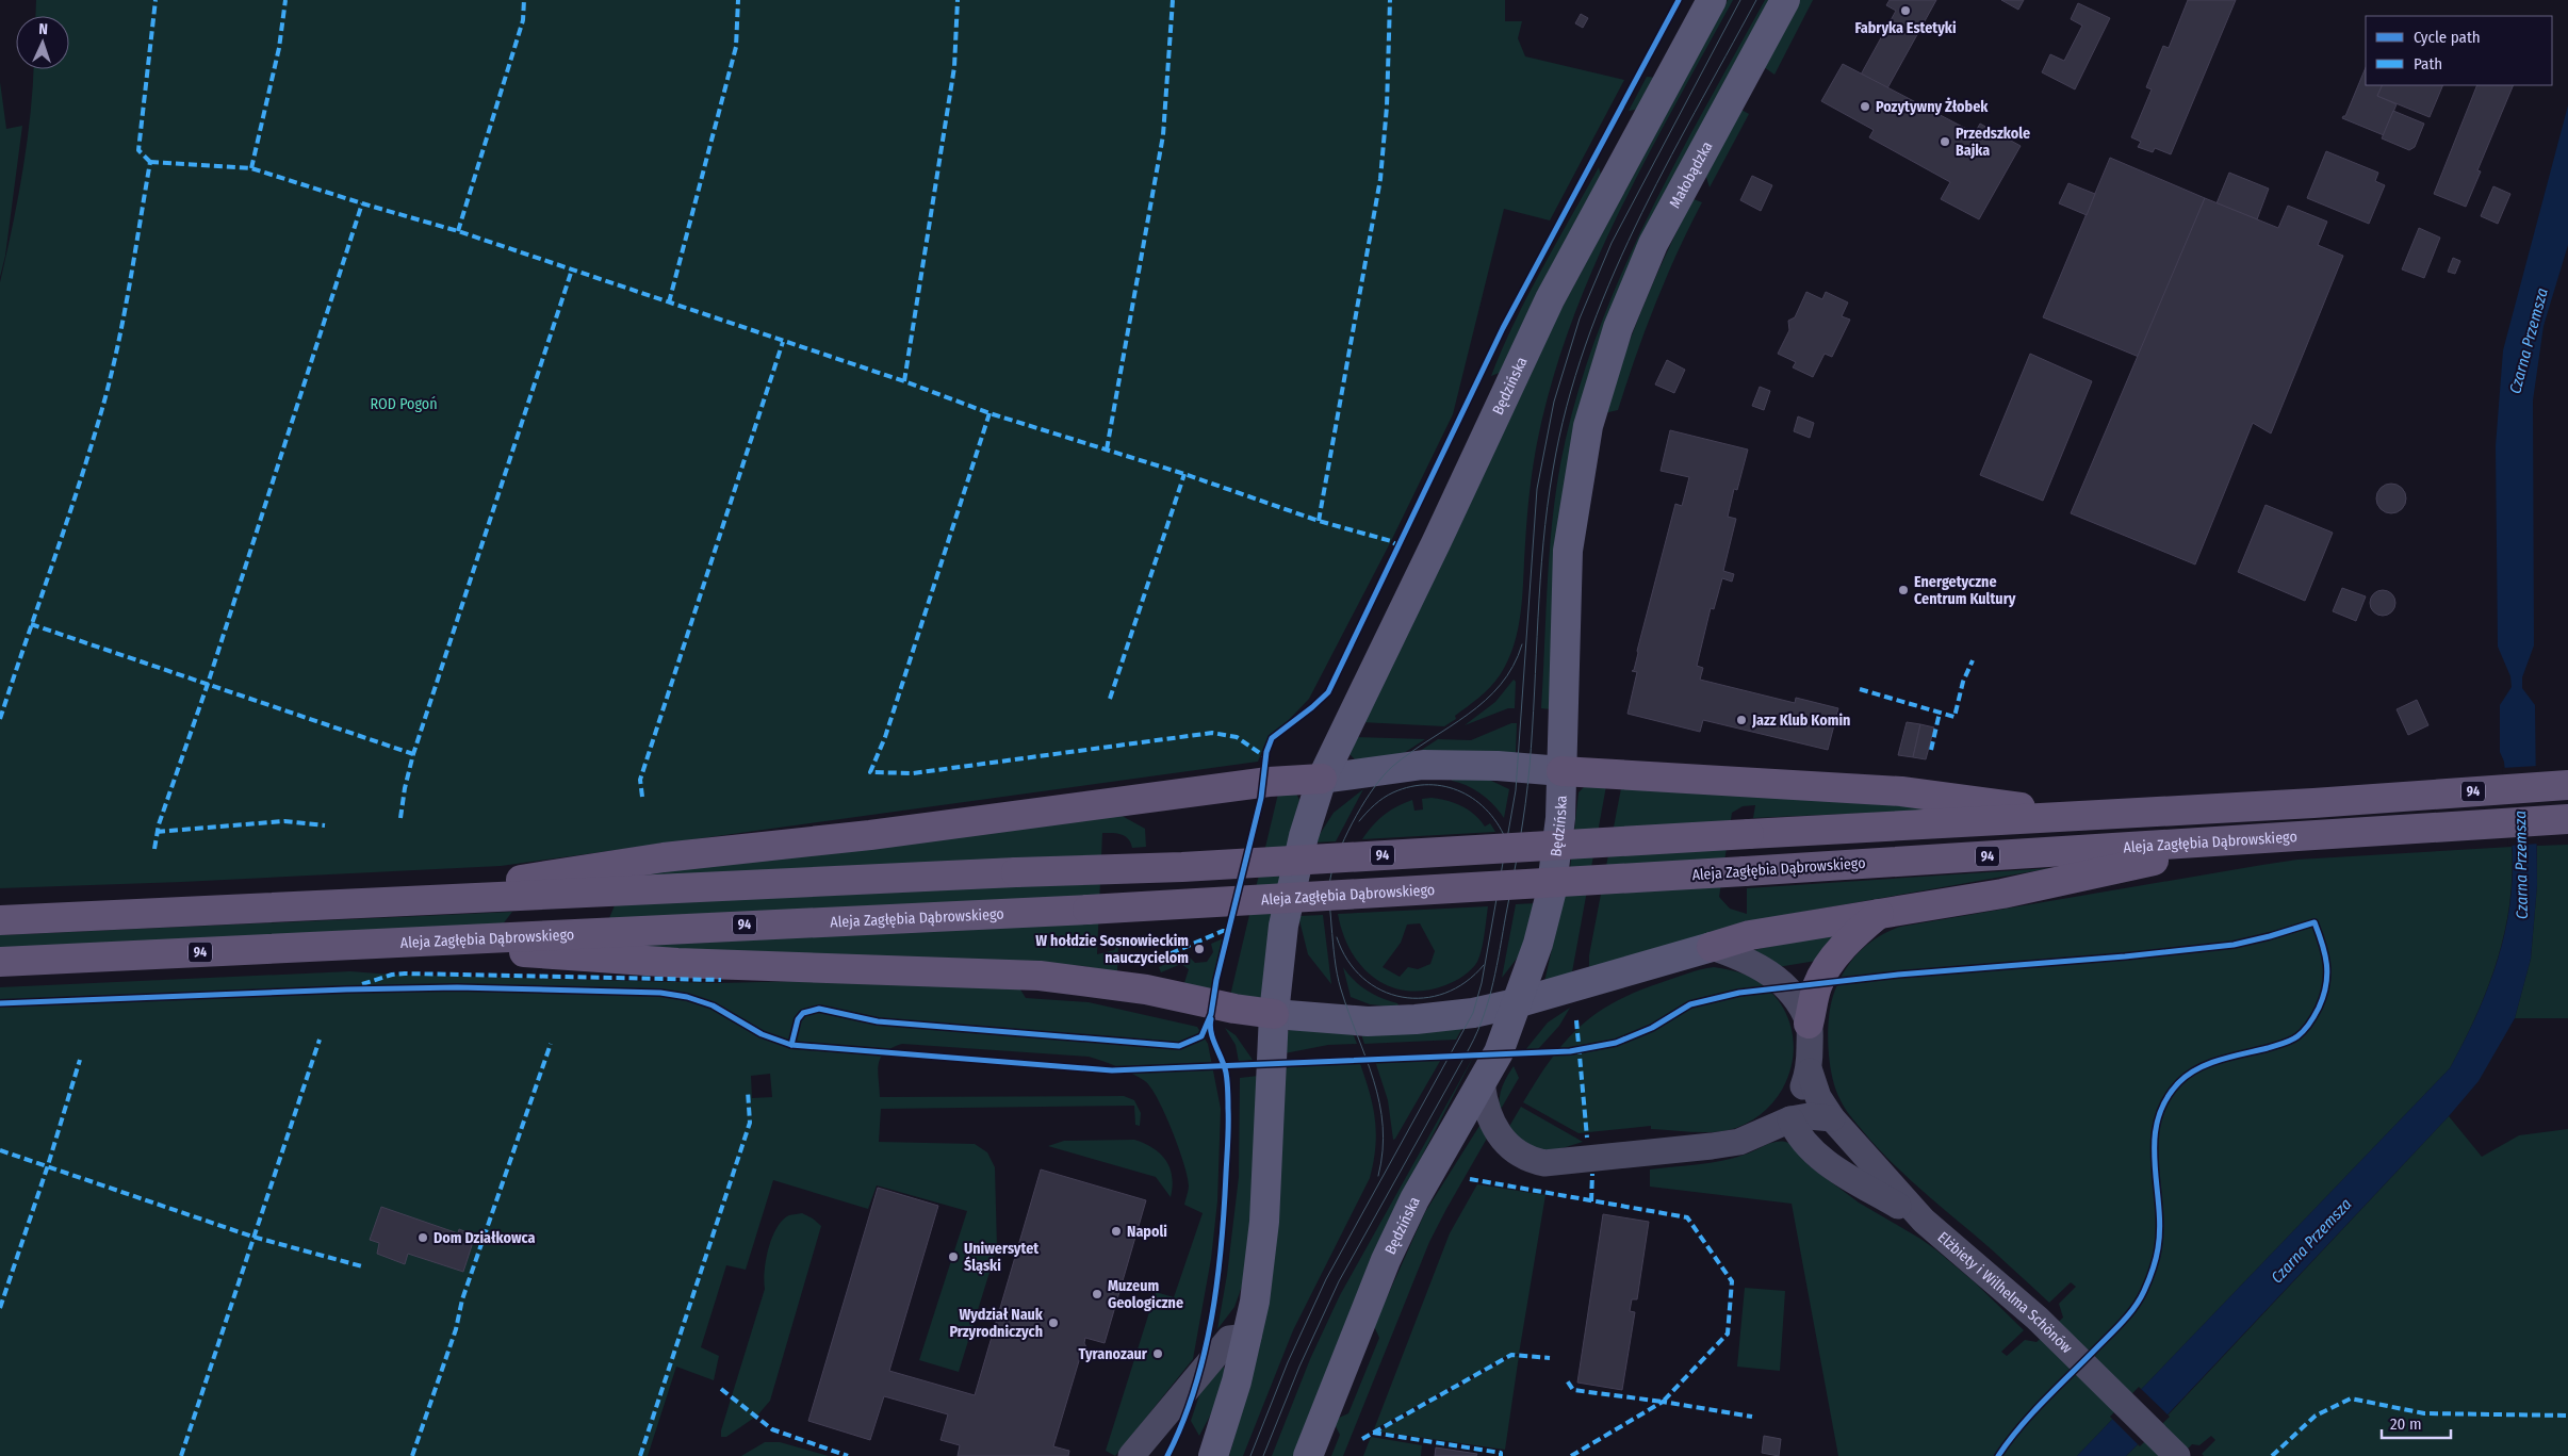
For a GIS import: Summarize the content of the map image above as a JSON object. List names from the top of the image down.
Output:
{
  "streets": {
    "main road": ["94", "Aleja Zagłębia Dąbrowskiego"],
    "street": ["Małobądzka", "Będzińska", "Elżbiety i Wilhelma Schönów"]
  },
  "crossings": [
    ["Małobądzka", "Będzińska"]
  ],
  "water": ["Czarna Przemsza"],
  "parks": ["ROD Pogoń"],
  "places": [
    "Fabryka Estetyki",
    "Pozytywny Żłobek",
    "Przedszkole Bajka",
    "Energetyczne Centrum Kultury",
    "Jazz Klub Komin",
    "W hołdzie Sosnowieckim nauczycielom",
    "Napoli",
    "Dom Działkowca",
    "Uniwersytet Śląski",
    "Muzeum Geologiczne",
    "Wydział Nauk Przyrodniczych",
    "Tyranozaur"
  ],
  "legend": ["Cycle path", "Path"],
  "scale_bar": "20 m",
  "north": "top"
}
